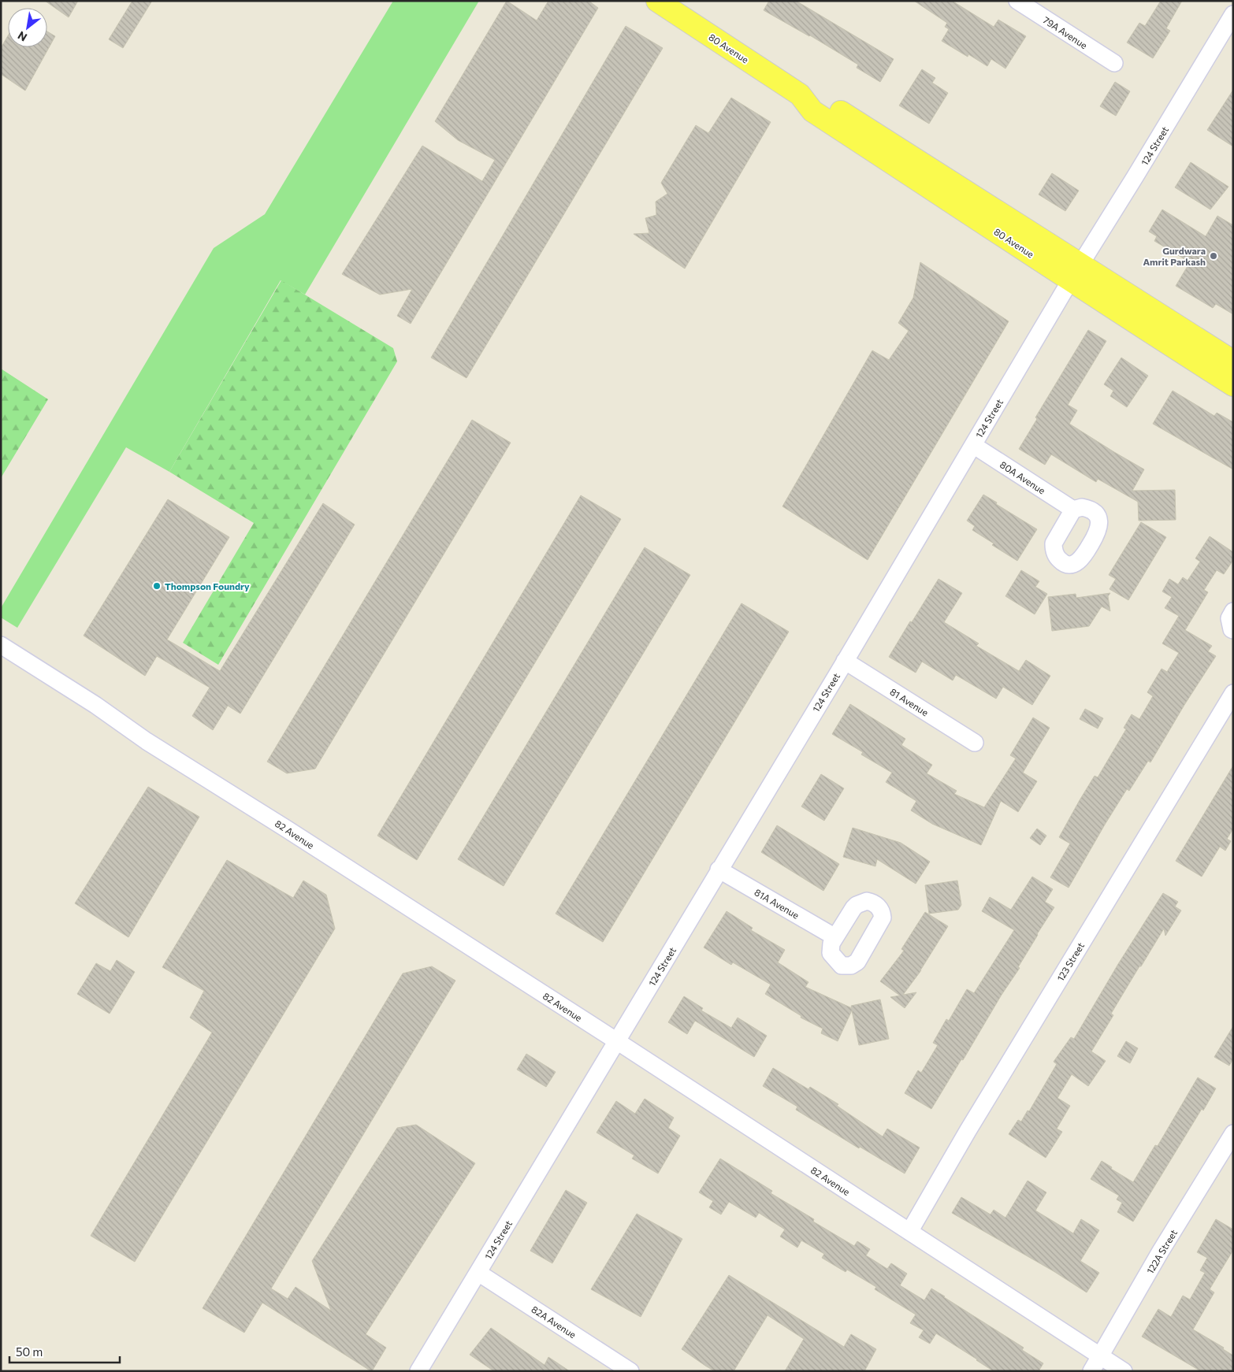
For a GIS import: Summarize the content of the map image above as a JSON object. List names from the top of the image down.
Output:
{
  "streets": {
    "main road": ["80 Avenue"],
    "street": [
      "79A Avenue",
      "124 Street",
      "80A Avenue",
      "81 Avenue",
      "82 Avenue",
      "81A Avenue",
      "123 Street",
      "122A Street",
      "82A Avenue"
    ]
  },
  "crossings": [
    ["80 Avenue", "124 Street"],
    ["124 Street", "80A Avenue"],
    ["124 Street", "81 Avenue"],
    ["124 Street", "82 Avenue"],
    ["124 Street", "81A Avenue"],
    ["124 Street", "82A Avenue"],
    ["82 Avenue", "123 Street"],
    ["82 Avenue", "122A Street"]
  ],
  "places": ["Gurdwara Amrit Parkash", "Thompson Foundry"],
  "scale_bar": "50 m",
  "north": "bottom left"
}
